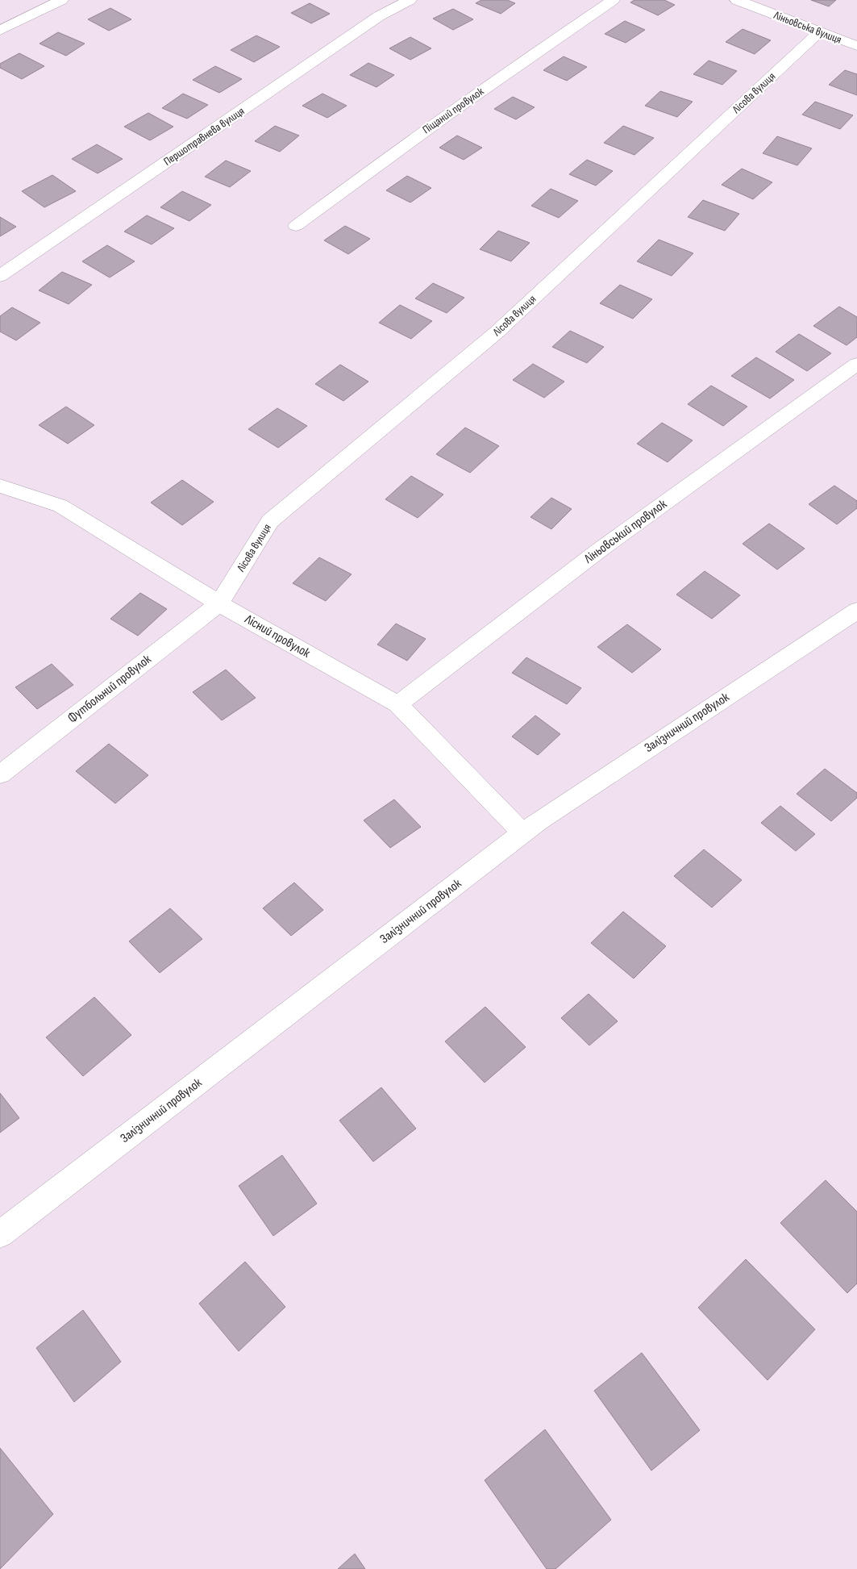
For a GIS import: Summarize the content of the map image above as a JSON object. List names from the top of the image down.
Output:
{
  "streets": {
    "street": [
      "Ліньовська вулиця",
      "Лісова вулиця",
      "Піщаний провулок",
      "Першотравнева вулиця",
      "Ліньовський провулок",
      "Лісний провулок",
      "Футбольний провулок",
      "Залізничний провулок"
    ]
  },
  "crossings": [
    ["Ліньовська вулиця", "Лісова вулиця"],
    ["Лісова вулиця", "Лісний провулок"],
    ["Лісова вулиця", "Футбольний провулок"],
    ["Ліньовський провулок", "Лісний провулок"],
    ["Лісний провулок", "Футбольний провулок"],
    ["Лісний провулок", "Залізничний провулок"]
  ]
}
